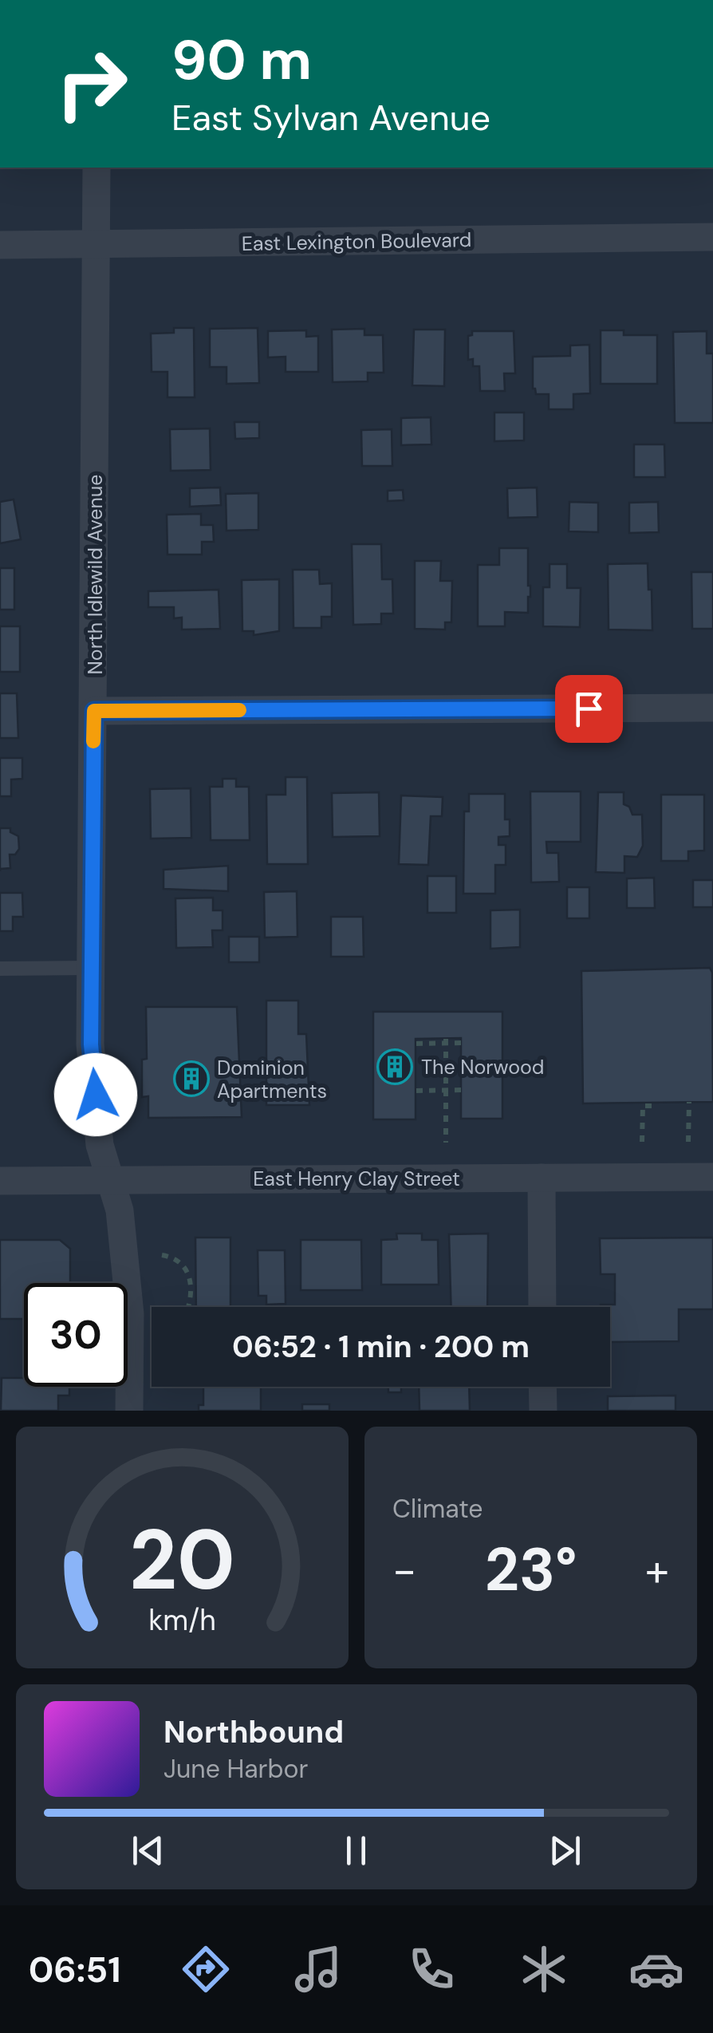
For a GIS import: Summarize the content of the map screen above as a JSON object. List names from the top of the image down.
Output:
{
  "streets": {
    "street": ["East Lexington Boulevard", "North Idlewild Avenue", "East Henry Clay Street"]
  },
  "crossings": [
    ["East Lexington Boulevard", "North Idlewild Avenue"],
    ["North Idlewild Avenue", "East Henry Clay Street"]
  ],
  "places": {
    "building": ["The Norwood", "Dominion Apartments"]
  },
  "page": {
    "turn": ["90 m", "East Sylvan Avenue"],
    "limit": "30",
    "trip": "06:52 · 1 min · 200 m",
    "tile": "Climate",
    "heat": ["−", "23°", "+"],
    "song": ["Northbound", "June Harbor"],
    "tabs": "06:51",
    "gauge": ["20", "km/h"]
  }
}
